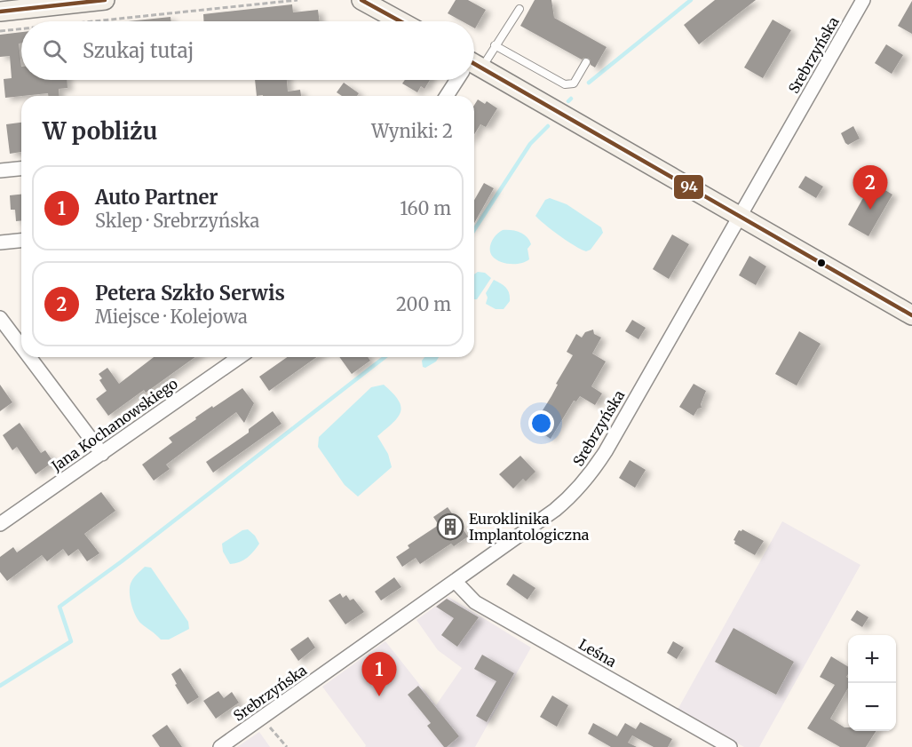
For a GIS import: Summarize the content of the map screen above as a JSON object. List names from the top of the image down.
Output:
{
  "streets": {
    "street": ["Srebrzyńska", "Jana Kochanowskiego", "Leśna"]
  },
  "crossings": [
    ["Srebrzyńska", "Leśna"]
  ],
  "places": {
    "building": ["Euroklinika Implantologiczna"]
  },
  "lines": ["transit line 94"],
  "page": {
    "search": "Szukaj tutaj",
    "heading": ["W pobliżu", "Wyniki: 2"],
    "pins": ["2", "1"],
    "list": [
      {
        "mark": "1",
        "name": "Auto Partner",
        "note": "Sklep · Srebrzyńska",
        "value": "160 m"
      },
      {
        "mark": "2",
        "name": "Petera Szkło Serwis",
        "note": "Miejsce · Kolejowa",
        "value": "200 m"
      }
    ],
    "map_buttons": ["+", "−"]
  }
}
